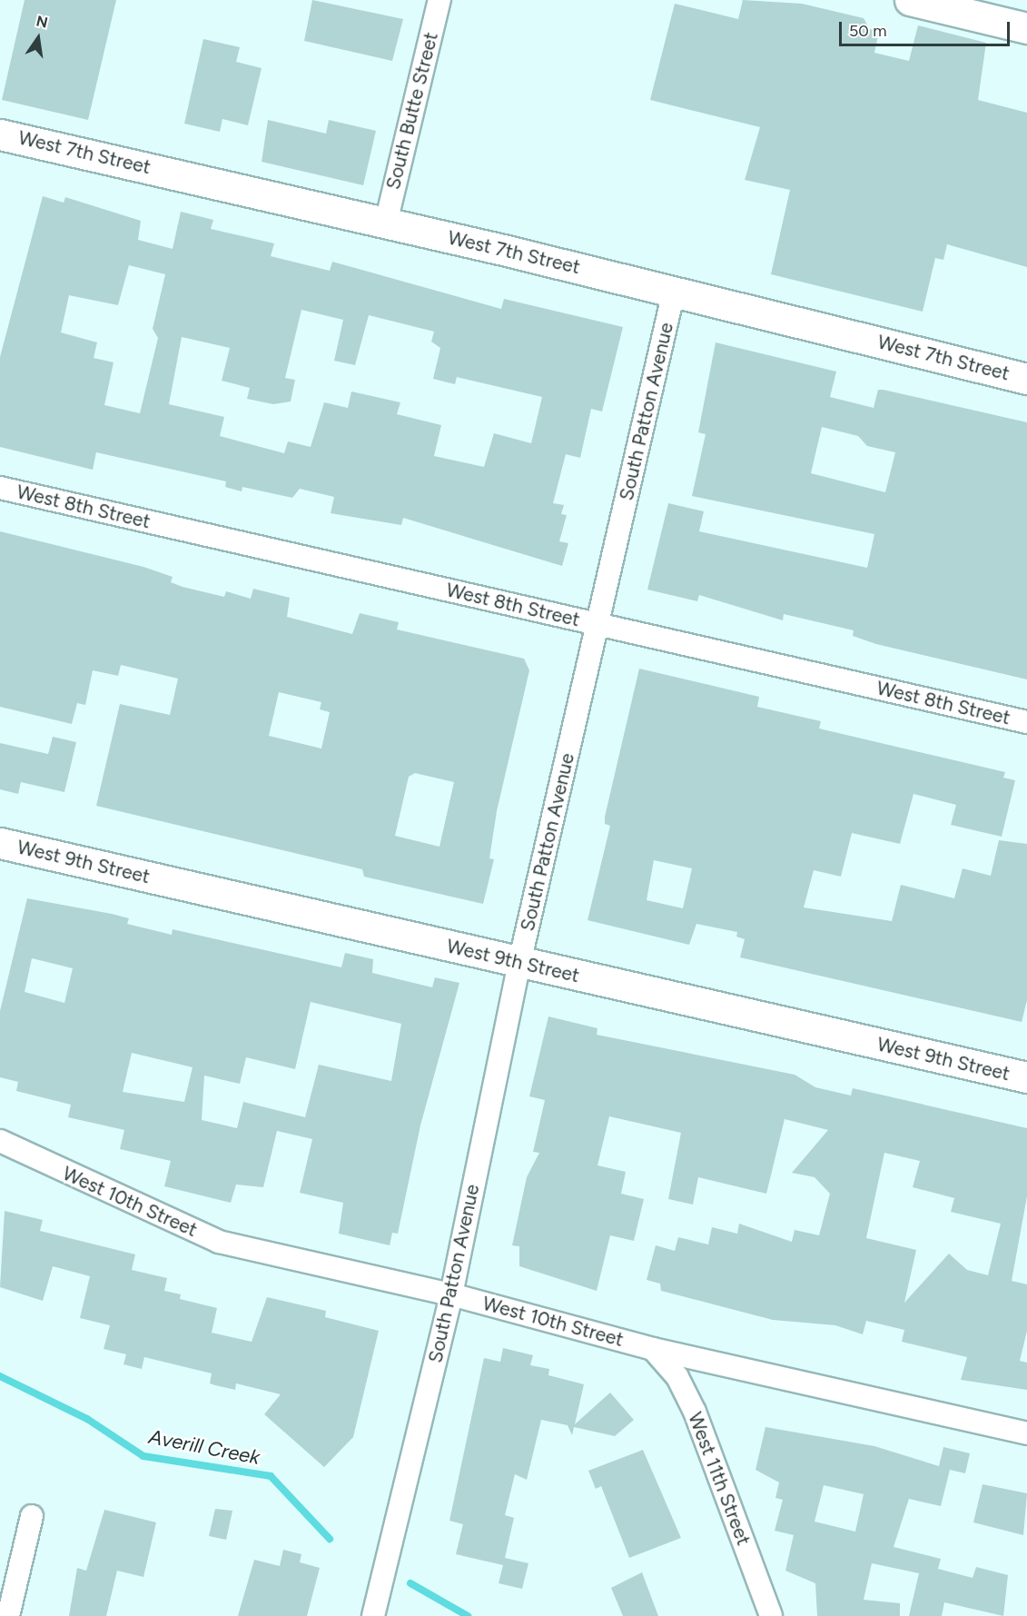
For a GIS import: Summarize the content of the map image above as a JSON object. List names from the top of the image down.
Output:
{
  "streets": {
    "street": [
      "South Butte Street",
      "West 7th Street",
      "South Patton Avenue",
      "West 8th Street",
      "West 9th Street",
      "West 10th Street",
      "West 11th Street"
    ]
  },
  "crossings": [
    ["South Butte Street", "West 7th Street"],
    ["West 7th Street", "South Patton Avenue"],
    ["South Patton Avenue", "West 8th Street"],
    ["South Patton Avenue", "West 9th Street"],
    ["South Patton Avenue", "West 10th Street"],
    ["West 10th Street", "West 11th Street"]
  ],
  "water": ["Averill Creek"],
  "scale_bar": "50 m",
  "north": "top"
}
